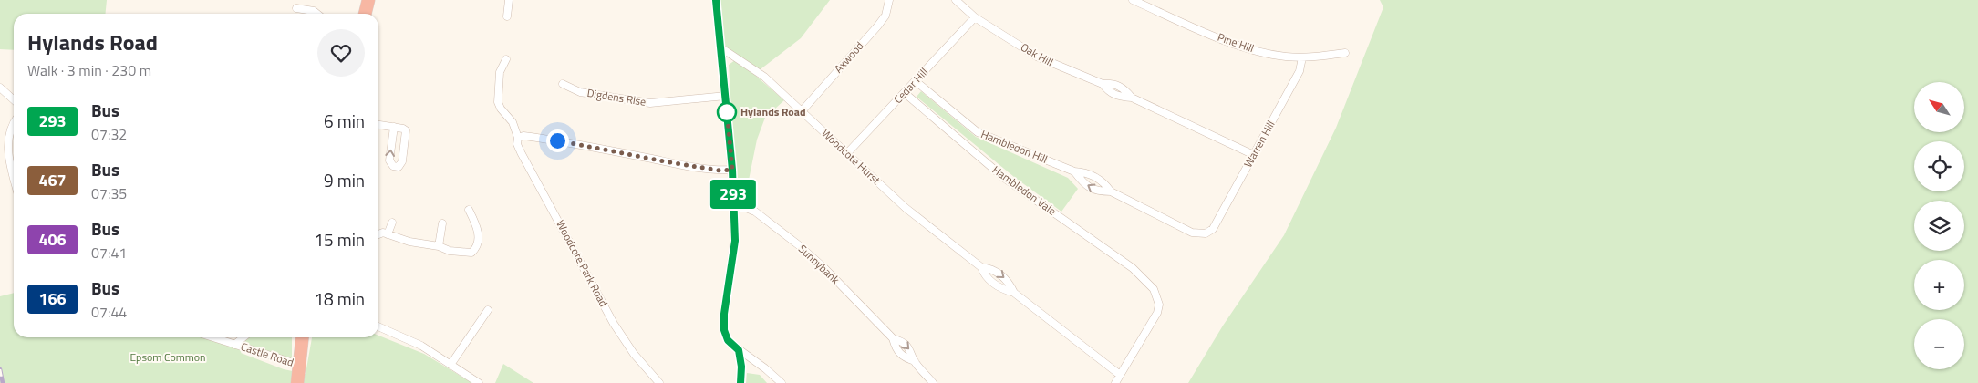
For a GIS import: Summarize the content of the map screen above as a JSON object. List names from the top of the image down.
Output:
{
  "streets": {
    "street": [
      "Pine Hill",
      "Oak Hill",
      "Axwood",
      "Cedar Hill",
      "Digdens Rise",
      "Warren Hill",
      "Hambledon Hill",
      "Woodcote Hurst",
      "Hambledon Vale",
      "Woodcote Park Road",
      "Sunnybank",
      "Castle Road"
    ]
  },
  "crossings": [
    ["Pine Hill", "Warren Hill"],
    ["Oak Hill", "Cedar Hill"],
    ["Oak Hill", "Warren Hill"],
    ["Axwood", "Woodcote Hurst"],
    ["Cedar Hill", "Hambledon Hill"],
    ["Cedar Hill", "Woodcote Hurst"],
    ["Cedar Hill", "Hambledon Vale"],
    ["Warren Hill", "Hambledon Hill"],
    ["Woodcote Hurst", "Hambledon Vale"]
  ],
  "parks": ["Epsom Common"],
  "places": ["Hylands Road"],
  "lines": ["bus line 293"],
  "north": "top left",
  "page": {
    "on_map": "293",
    "heading": ["Hylands Road", "Walk · 3 min · 230 m"],
    "map_buttons": ["+", "−"],
    "list": [
      {
        "mark": "293",
        "name": "Bus",
        "note": "07:32",
        "value": "6 min"
      },
      {
        "mark": "467",
        "name": "Bus",
        "note": "07:35",
        "value": "9 min"
      },
      {
        "mark": "406",
        "name": "Bus",
        "note": "07:41",
        "value": "15 min"
      },
      {
        "mark": "166",
        "name": "Bus",
        "note": "07:44",
        "value": "18 min"
      }
    ]
  }
}
